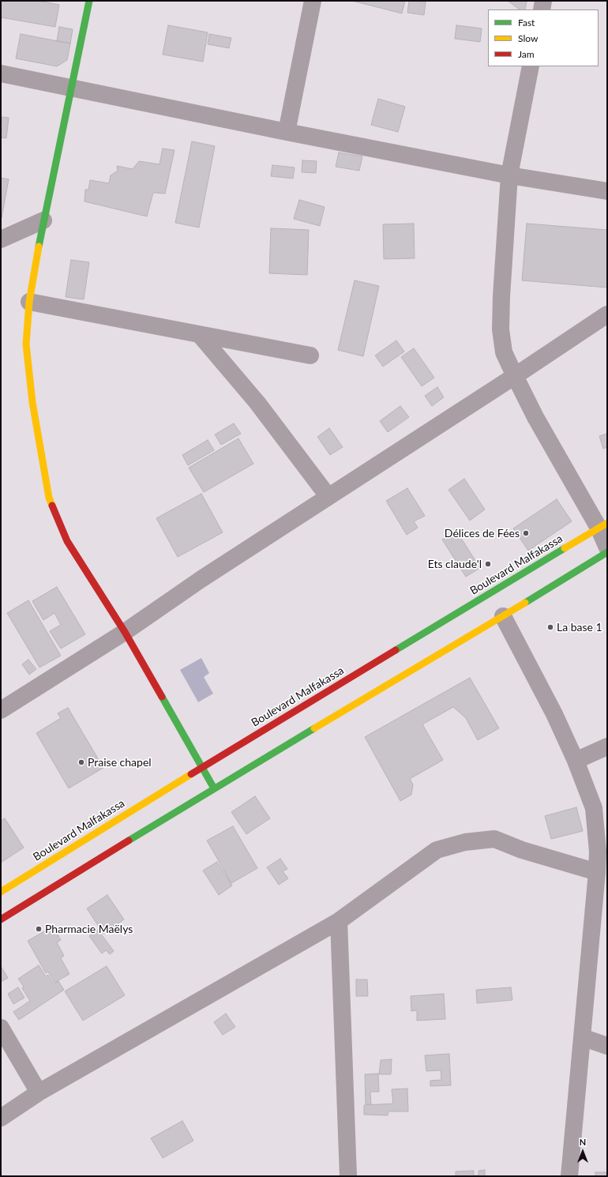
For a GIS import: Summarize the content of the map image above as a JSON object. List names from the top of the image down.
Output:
{
  "streets": {
    "main road": ["Boulevard Malfakassa"]
  },
  "places": [
    "Délices de Fées",
    "Ets claude'l",
    "La base 1",
    "Praise chapel",
    "Pharmacie Maëlys"
  ],
  "legend": ["Fast", "Slow", "Jam"],
  "north": "top"
}
